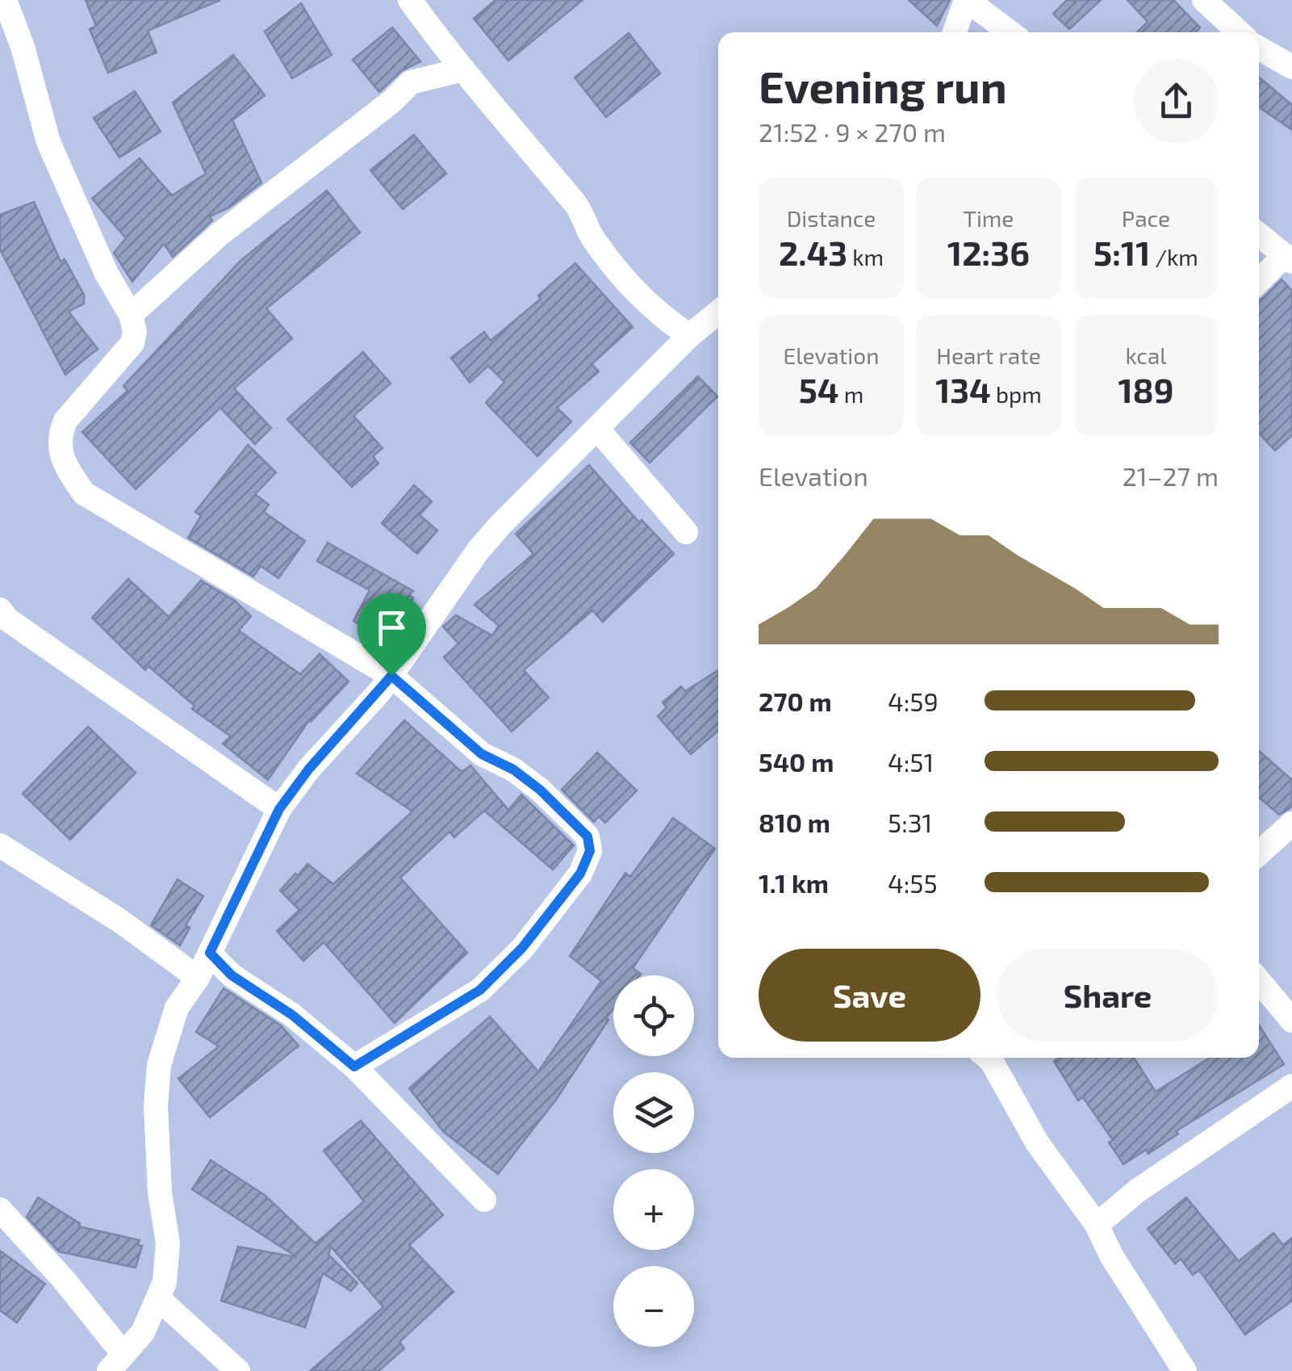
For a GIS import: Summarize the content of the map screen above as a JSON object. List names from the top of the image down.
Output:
{
  "page": {
    "heading": ["Evening run", "21:52 · 9 × 270 m"],
    "stats": [
      ["Distance", "2.43 km"],
      ["Time", "12:36"],
      ["Pace", "5:11 /km"],
      ["Elevation", "54 m"],
      ["Heart rate", "134 bpm"],
      ["kcal", "189"]
    ],
    "chart": ["Elevation", "21–27 m"],
    "list": [
      {
        "name": "270 m",
        "note": "4:59"
      },
      {
        "name": "540 m",
        "note": "4:51"
      },
      {
        "name": "810 m",
        "note": "5:31"
      },
      {
        "name": "1.1 km",
        "note": "4:55"
      }
    ],
    "buttons": ["Save", "Share"],
    "map_buttons": ["+", "−"]
  }
}
